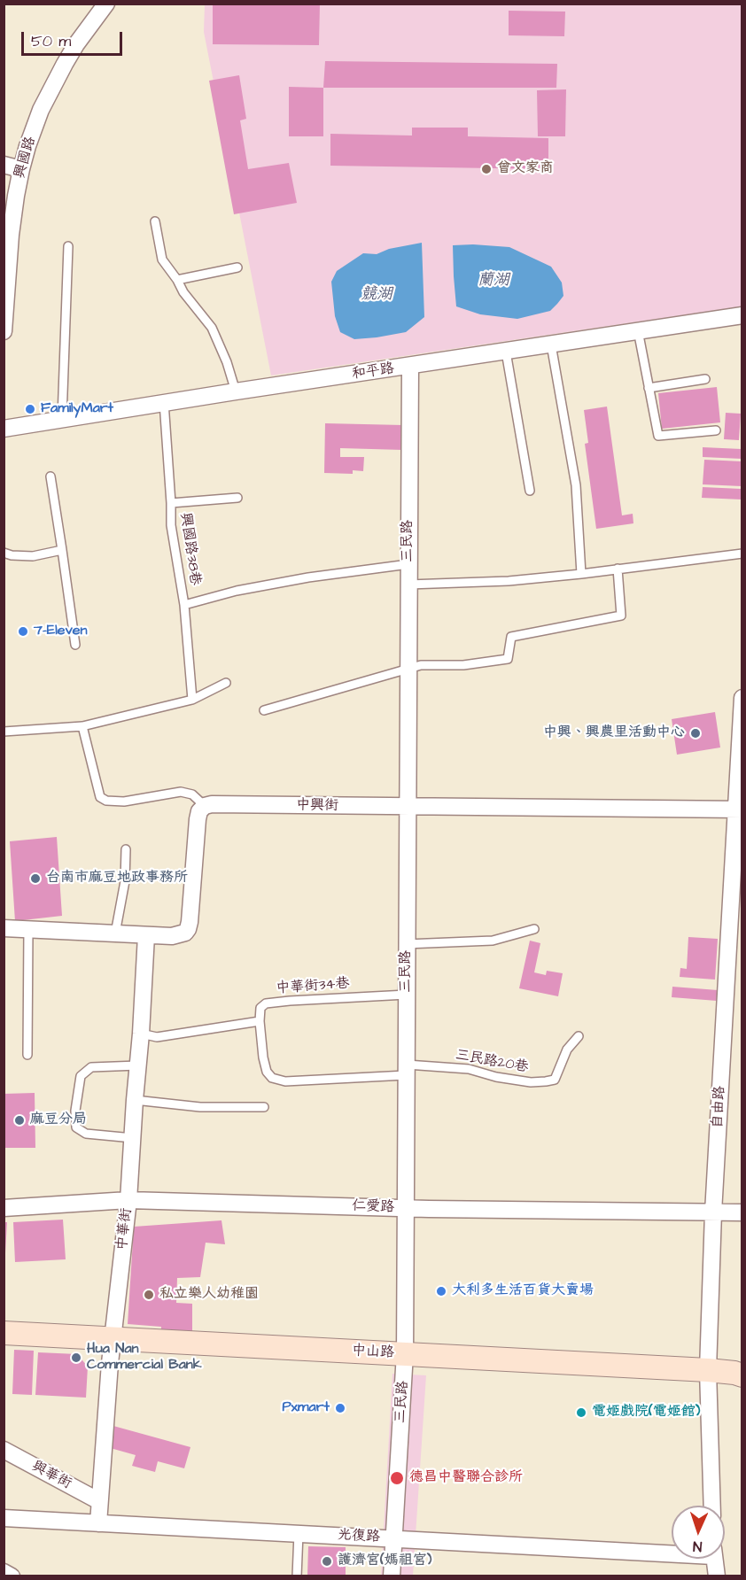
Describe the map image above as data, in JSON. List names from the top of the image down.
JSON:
{
  "streets": {
    "main road": ["中山路"],
    "street": [
      "興國路",
      "和平路",
      "三民路",
      "中興街",
      "自由路",
      "仁愛路",
      "中華街",
      "與華街",
      "光復路"
    ],
    "lane": ["興國路38巷", "中華街34巷", "三民路20巷"]
  },
  "crossings": [
    ["和平路", "三民路"],
    ["和平路", "興國路38巷"],
    ["三民路", "中興街"],
    ["三民路", "中華街34巷"],
    ["三民路", "三民路20巷"],
    ["三民路", "仁愛路"],
    ["三民路", "中山路"],
    ["三民路", "光復路"],
    ["中興街", "自由路"],
    ["中華街34巷", "三民路20巷"],
    ["自由路", "仁愛路"],
    ["自由路", "中山路"],
    ["仁愛路", "中華街"],
    ["中華街", "中山路"],
    ["中華街", "與華街"],
    ["中華街", "光復路"]
  ],
  "water": ["蘭湖", "競湖"],
  "places": [
    "曾文家商",
    "FamilyMart",
    "7-Eleven",
    "中興、興農里活動中心",
    "台南市麻豆地政事務所",
    "麻豆分局",
    "大利多生活百貨大賣場",
    "私立樂人幼稚園",
    "Hua Nan Commercial Bank",
    "Pxmart",
    "電姬戲院(電姬館)",
    "德昌中醫聯合診所",
    "護濟宮(媽祖宮)"
  ],
  "scale_bar": "50 m",
  "north": "bottom"
}
